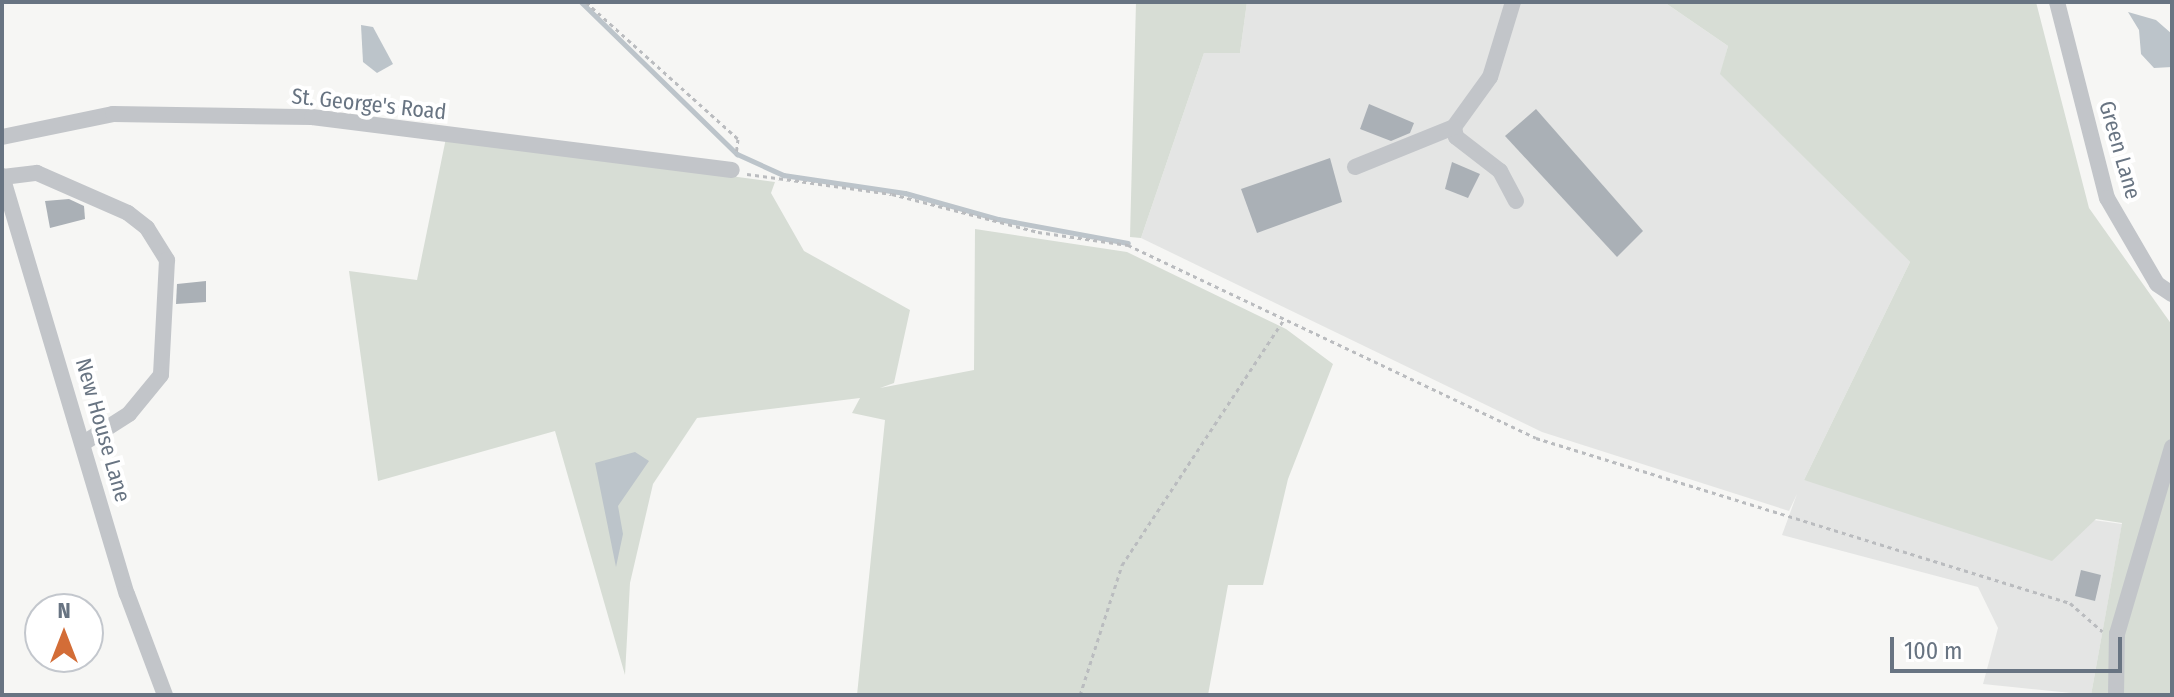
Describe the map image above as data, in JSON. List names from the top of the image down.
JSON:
{
  "streets": {
    "street": ["St. George's Road", "Green Lane", "New House Lane"]
  },
  "scale_bar": "100 m",
  "north": "top"
}
